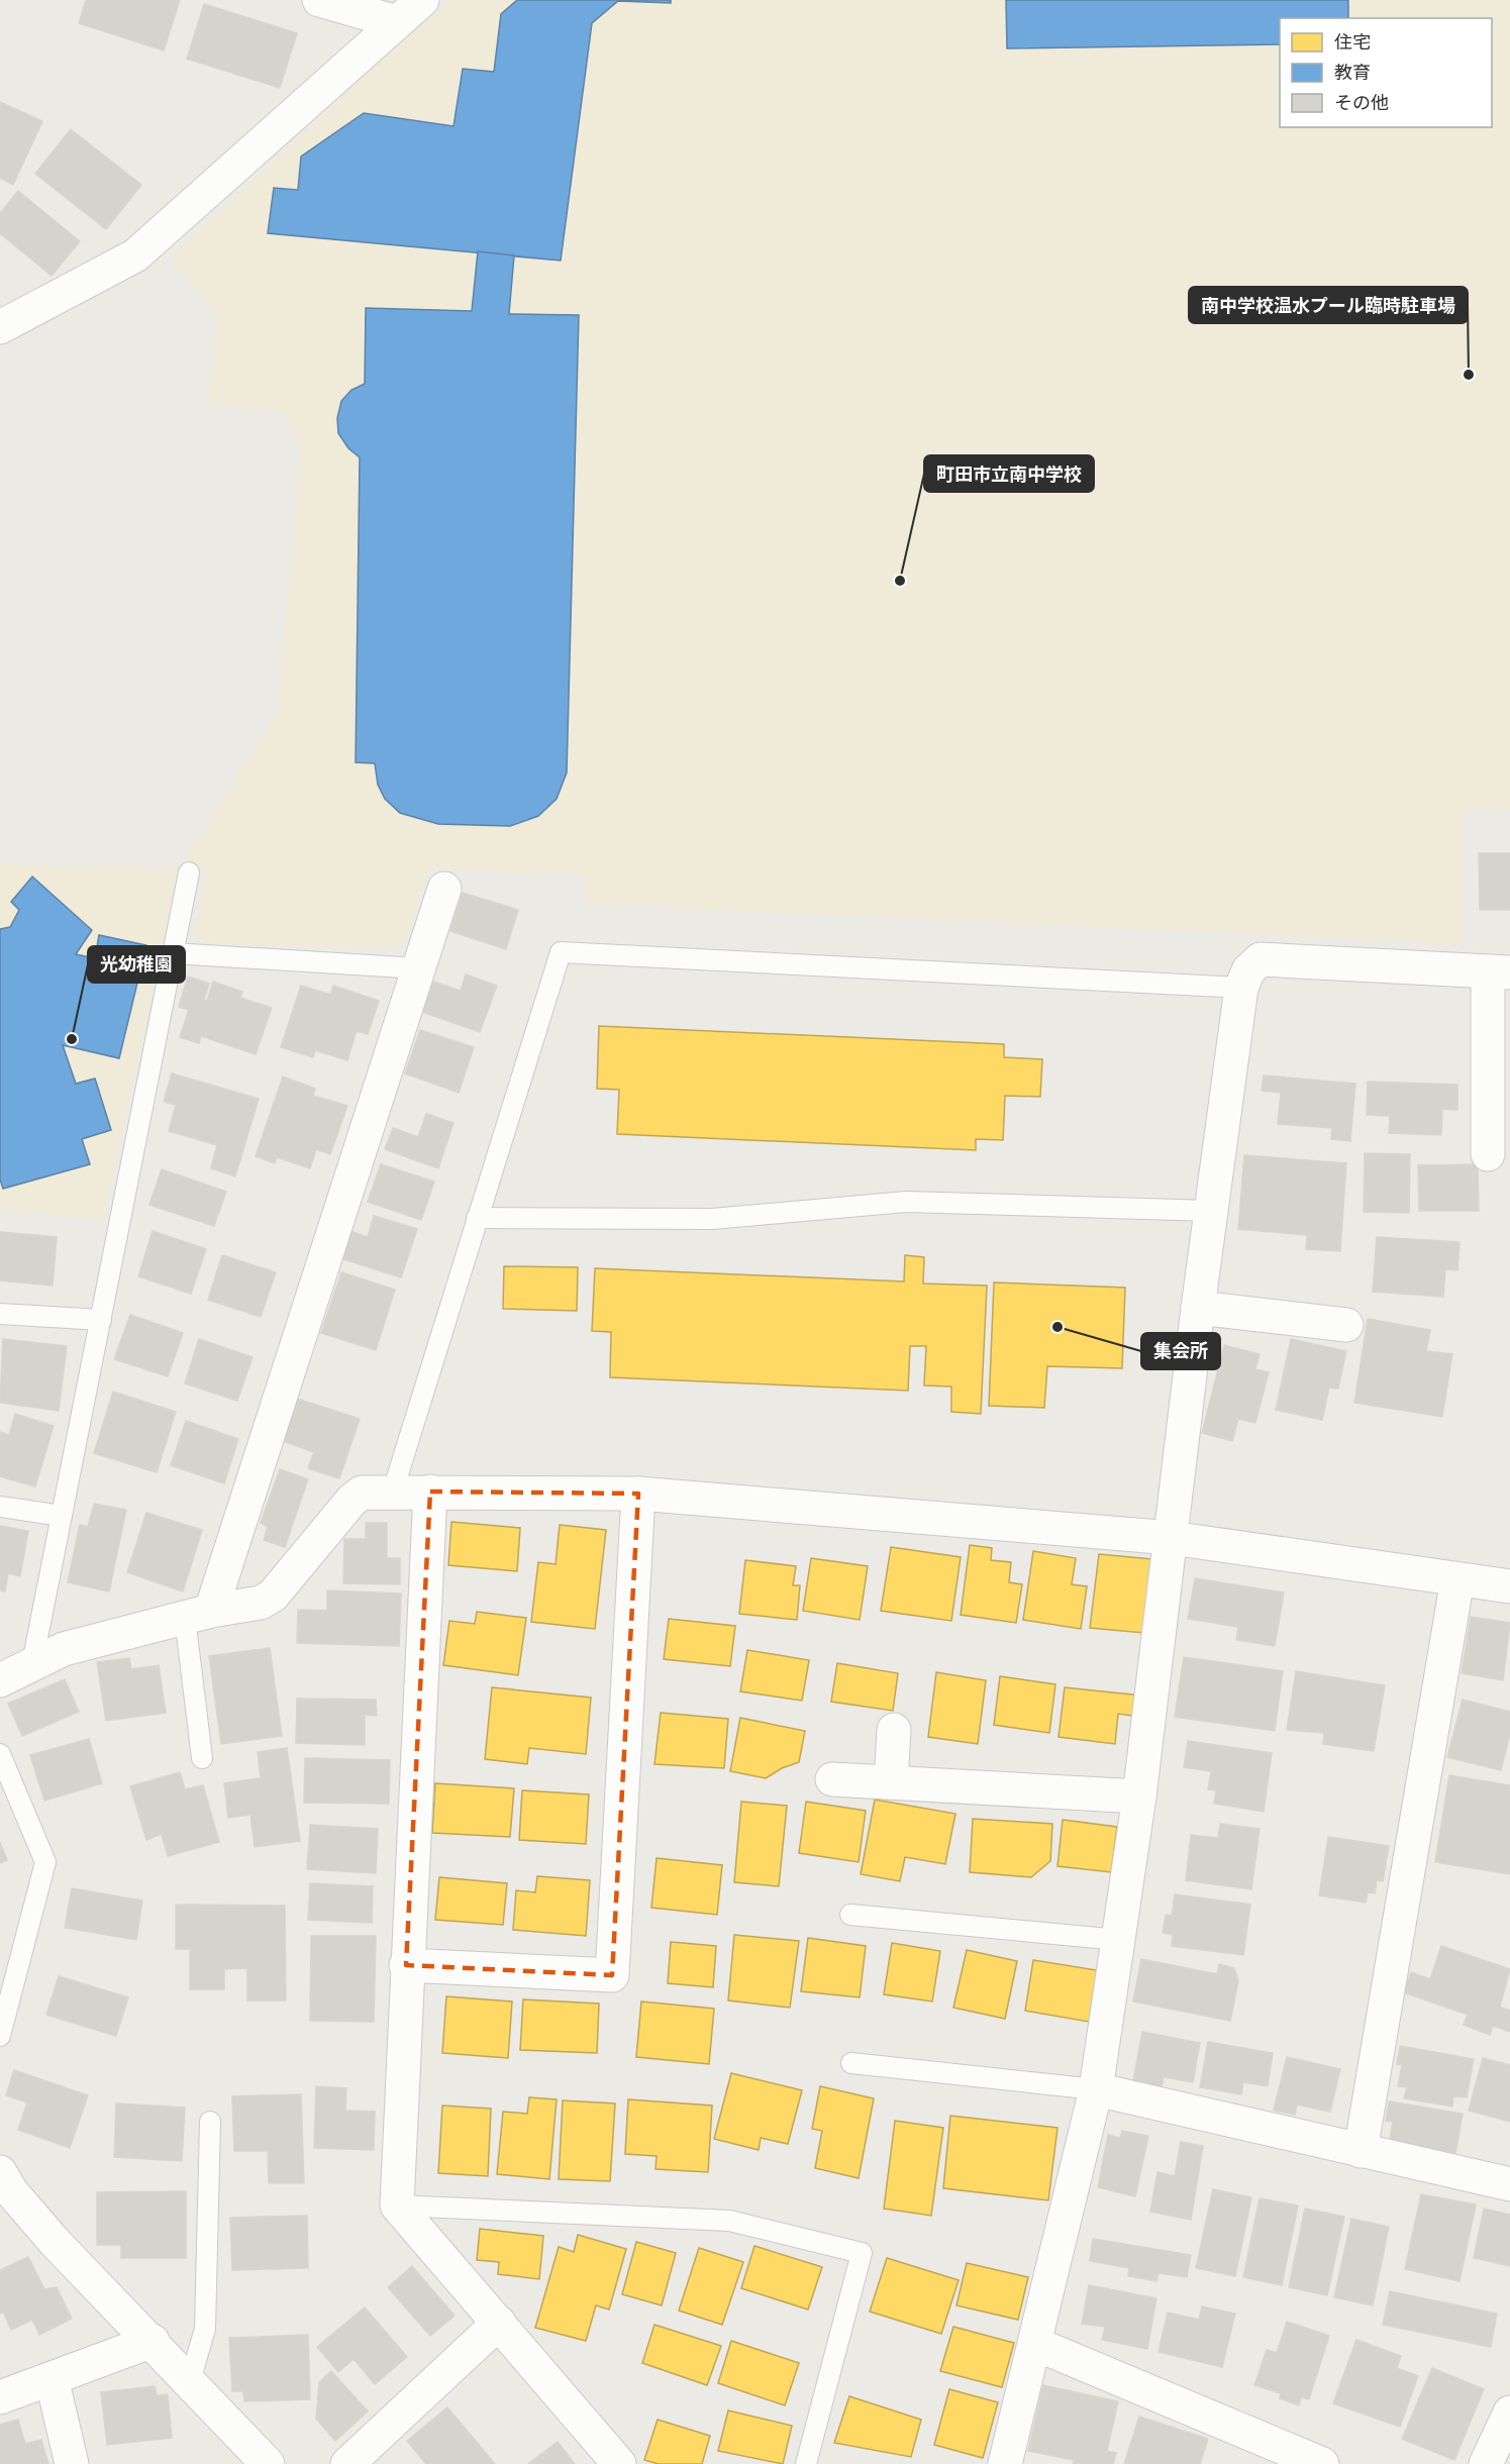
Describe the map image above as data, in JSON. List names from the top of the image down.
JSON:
{
  "places": [
    "南中学校温水プール臨時駐車場",
    "町田市立南中学校",
    "光幼稚園",
    "集会所"
  ],
  "legend": ["住宅", "教育", "その他"]
}
